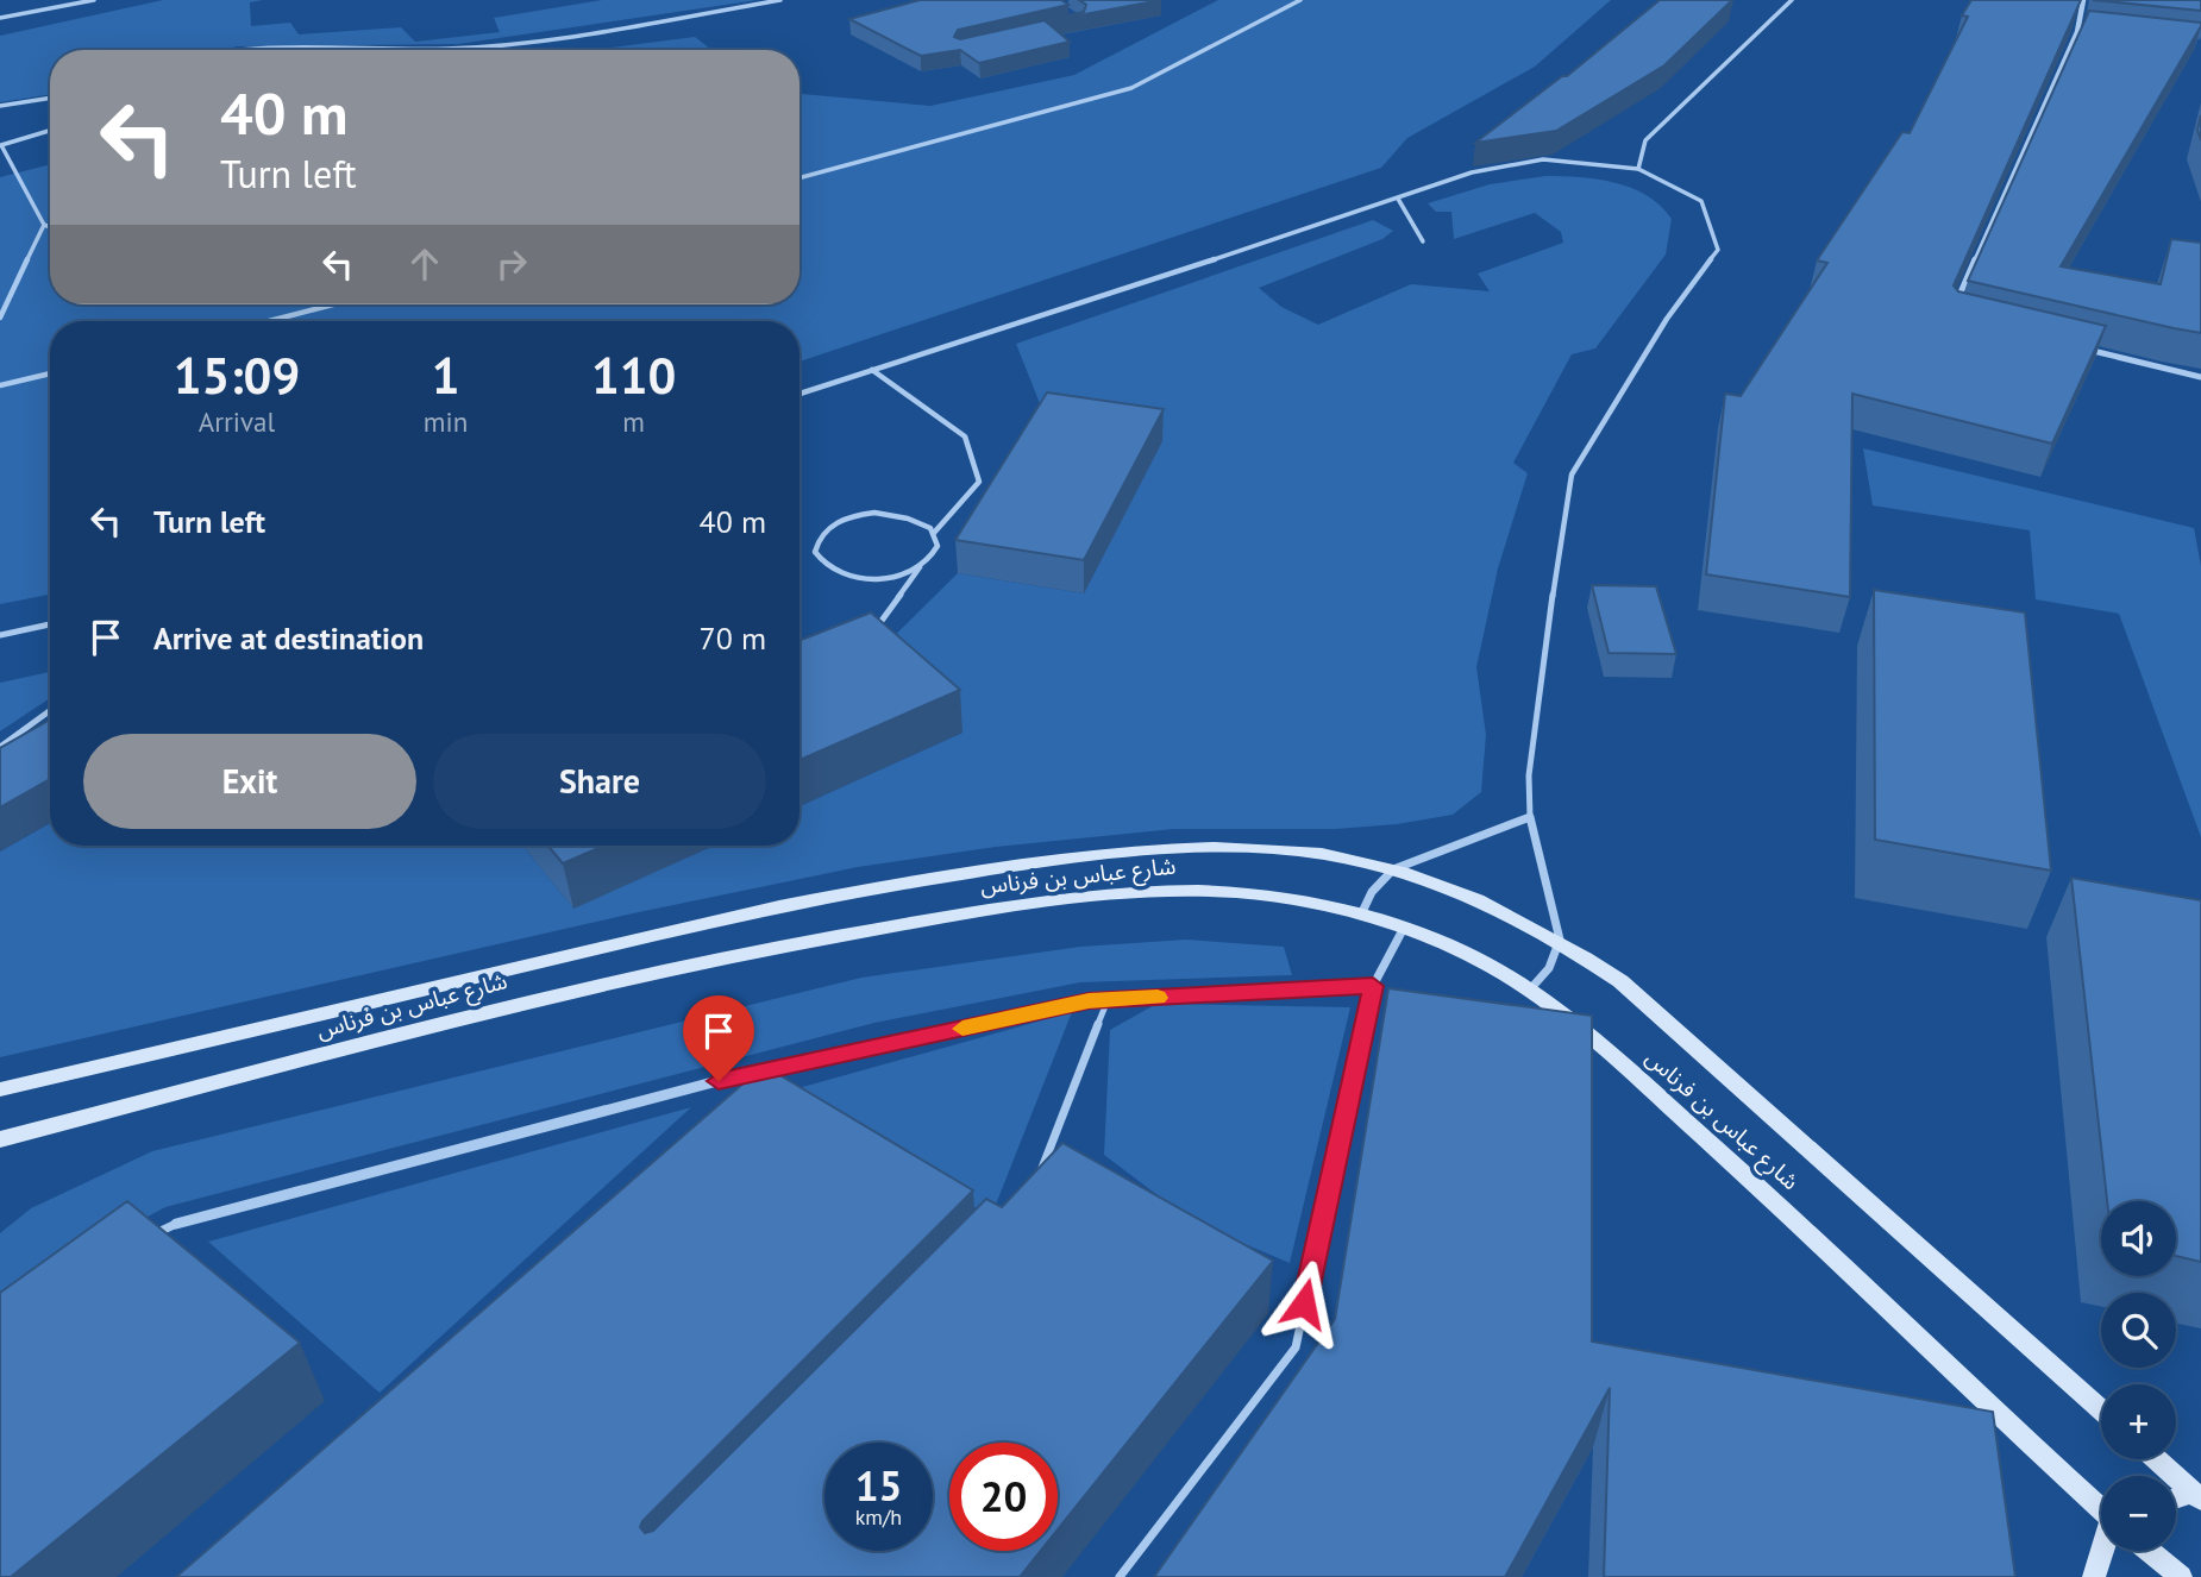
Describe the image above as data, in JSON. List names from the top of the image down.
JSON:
{
  "streets": {
    "main road": ["شارع عباس بن فرناس"]
  },
  "page": {
    "turn": ["40 m", "Turn left"],
    "eta": [
      "15:09",
      "Arrival",
      "1",
      "min",
      "110",
      "m"
    ],
    "list": [
      {
        "name": "Turn left",
        "value": "40 m"
      },
      {
        "name": "Arrive at destination",
        "value": "70 m"
      }
    ],
    "buttons": ["Exit", "Share"],
    "map_buttons": ["+", "−"],
    "speed": "15 km/h",
    "limit": "20"
  }
}
